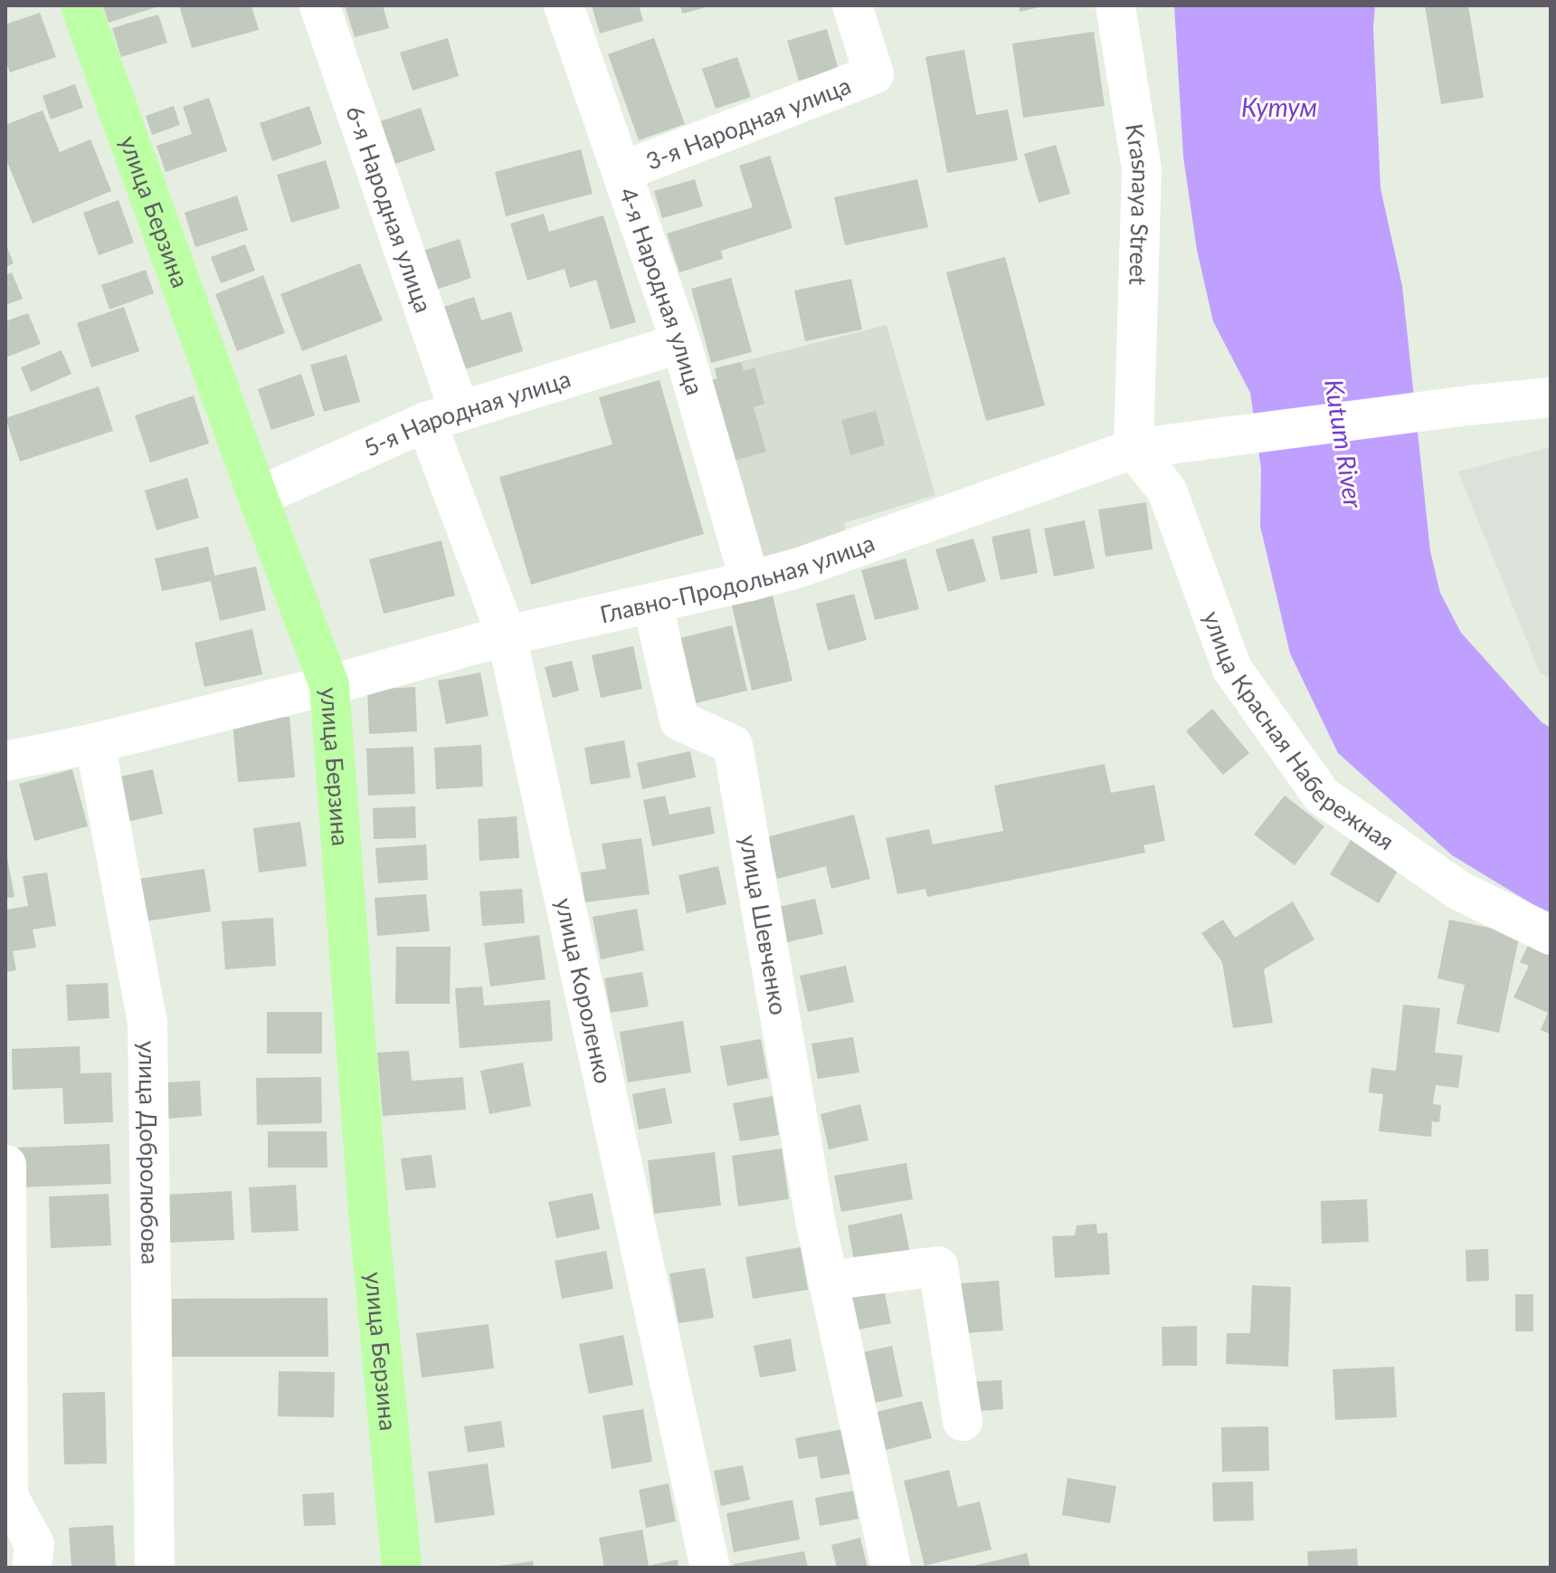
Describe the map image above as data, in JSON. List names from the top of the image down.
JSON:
{
  "streets": {
    "main road": ["улица Берзина"],
    "street": [
      "3-я Народная улица",
      "Krasnaya Street",
      "6-я Народная улица",
      "4-я Народная улица",
      "5-я Народная улица",
      "Главно-Продольная улица",
      "улица Красная Набережная",
      "улица Шевченко",
      "улица Короленко",
      "улица Добролюбова"
    ]
  },
  "crossings": [
    ["3-я Народная улица", "4-я Народная улица"],
    ["Krasnaya Street", "Главно-Продольная улица"],
    ["Krasnaya Street", "улица Красная Набережная"],
    ["6-я Народная улица", "5-я Народная улица"],
    ["6-я Народная улица", "улица Короленко"],
    ["улица Берзина", "5-я Народная улица"],
    ["улица Берзина", "Главно-Продольная улица"],
    ["4-я Народная улица", "5-я Народная улица"],
    ["4-я Народная улица", "Главно-Продольная улица"],
    ["5-я Народная улица", "улица Короленко"],
    ["Главно-Продольная улица", "улица Красная Набережная"],
    ["Главно-Продольная улица", "улица Шевченко"],
    ["Главно-Продольная улица", "улица Короленко"],
    ["Главно-Продольная улица", "улица Добролюбова"]
  ],
  "water": ["Кутум", "Kutum River"]
}
